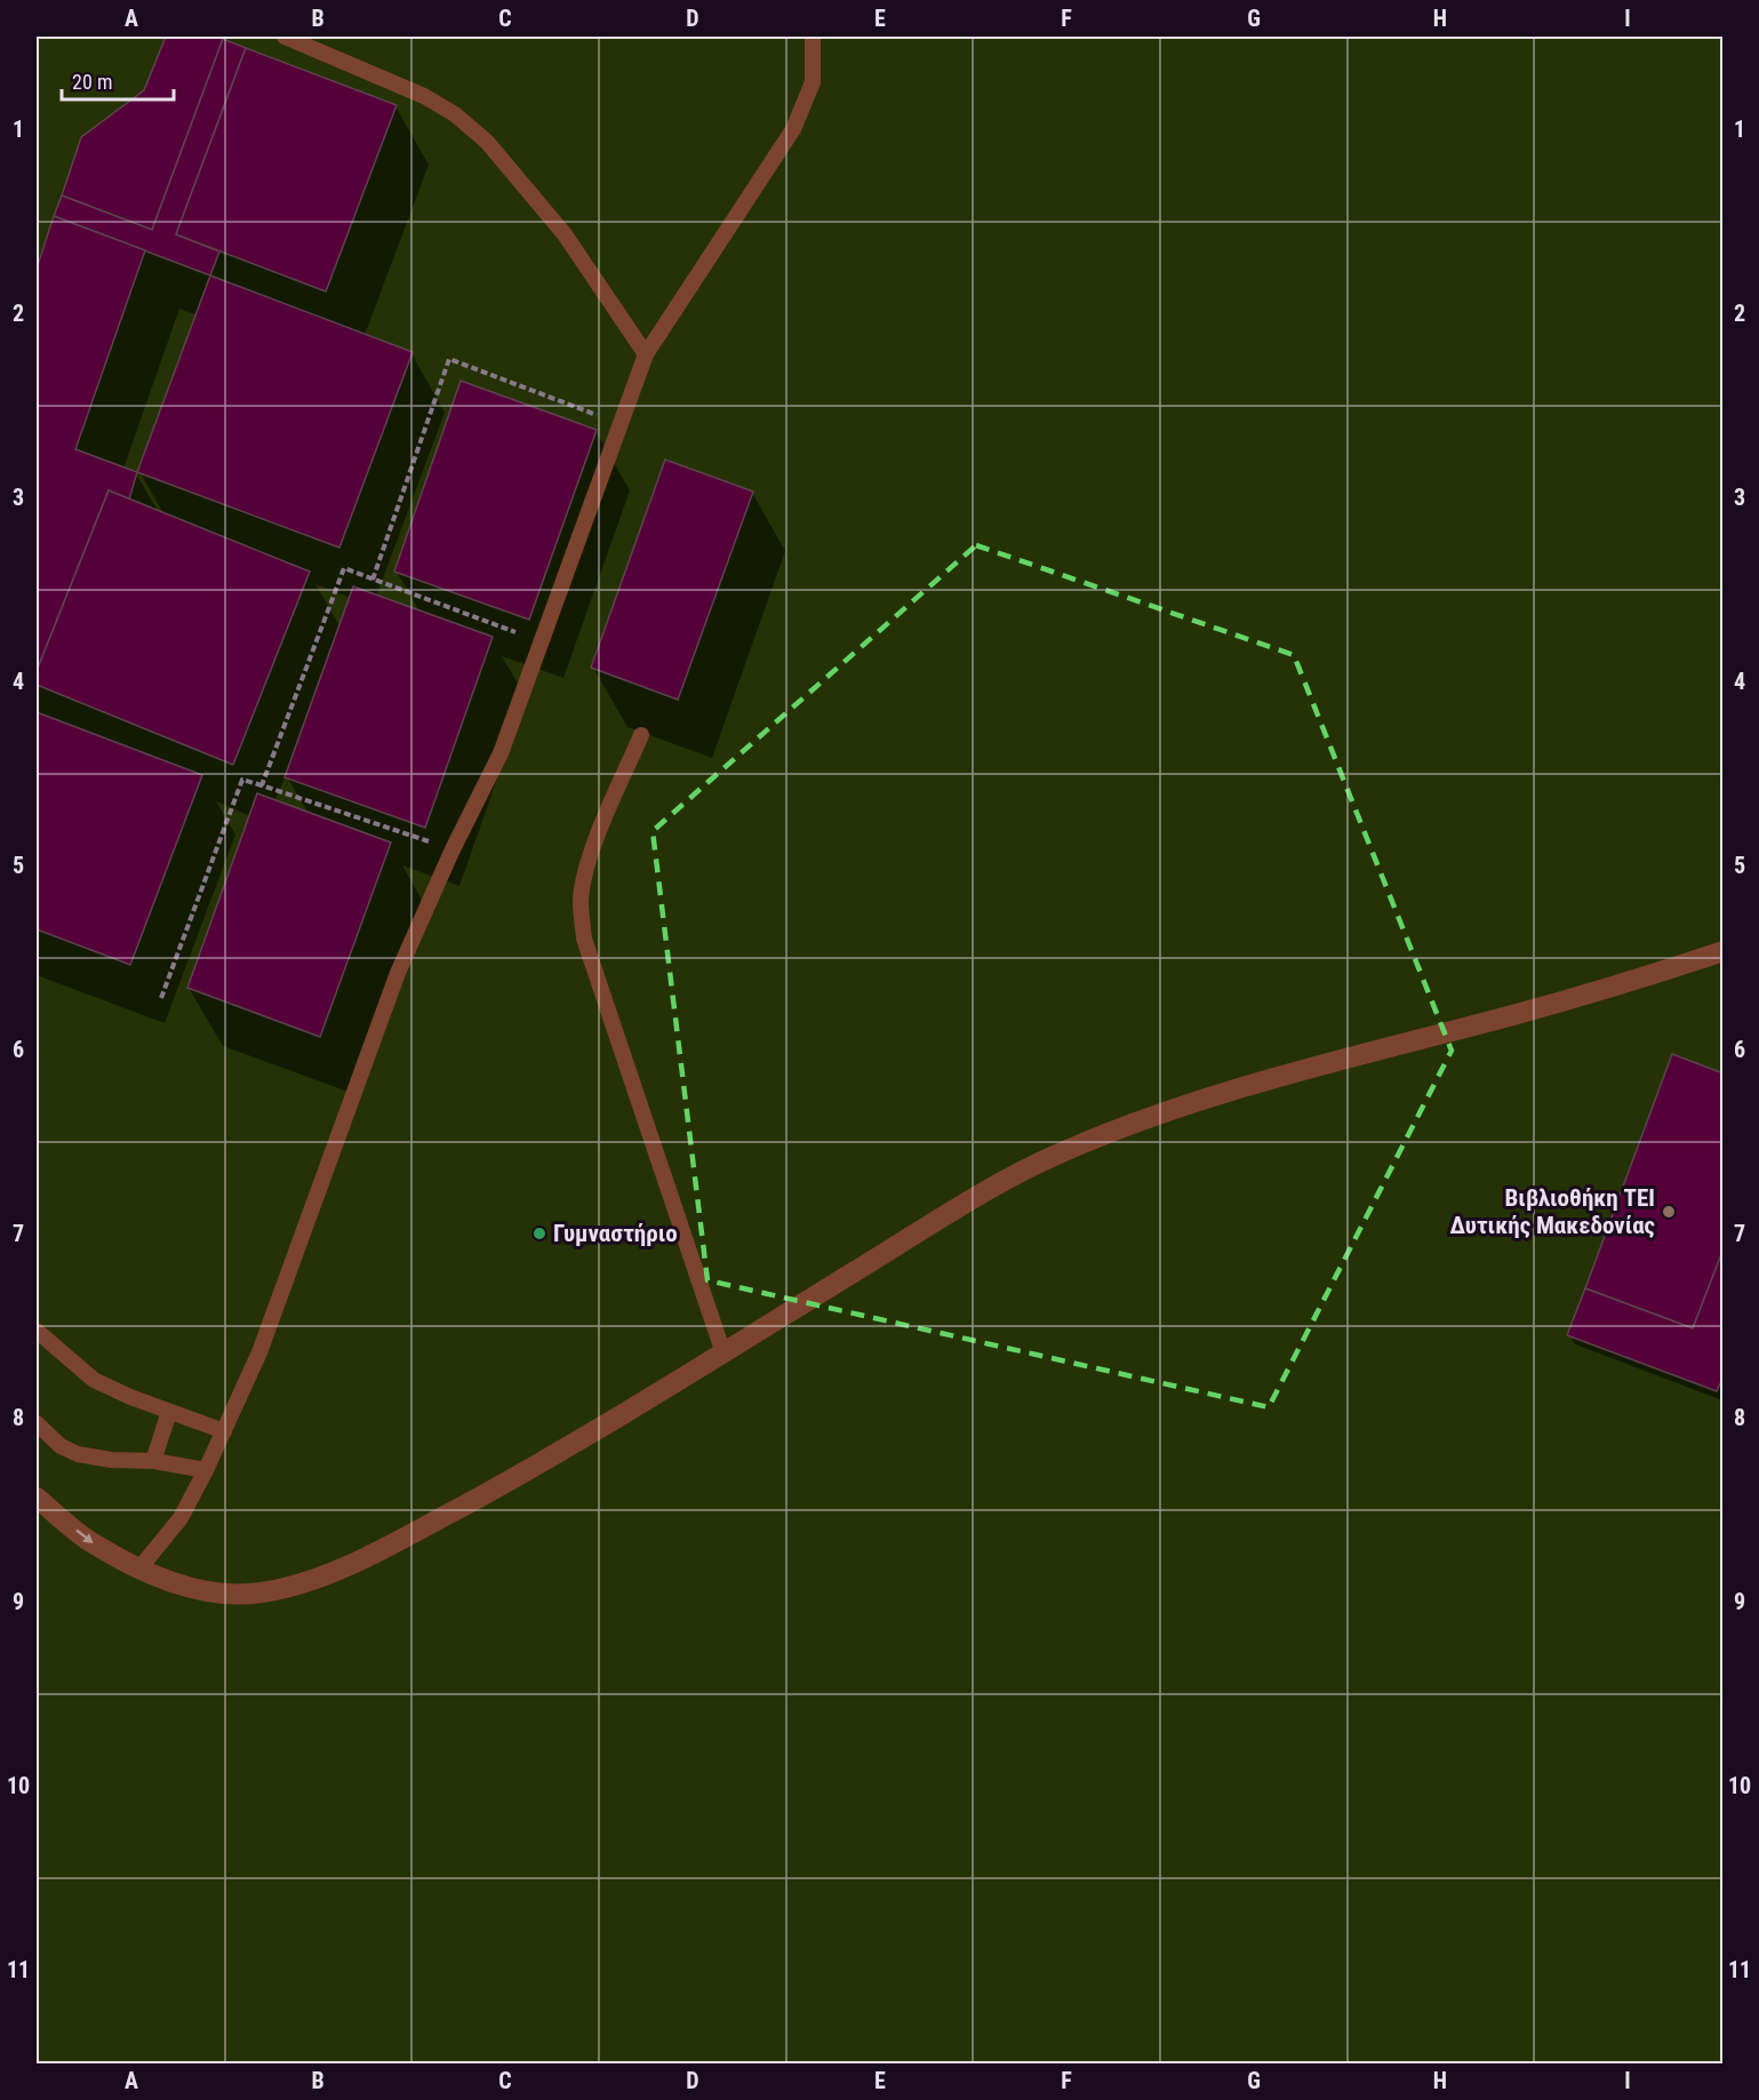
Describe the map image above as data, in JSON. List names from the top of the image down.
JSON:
{
  "places": ["Βιβλιοθήκη ΤΕΙ Δυτικής Μακεδονίας", "Γυμναστήριο"],
  "scale_bar": "20 m",
  "grid": {
    "columns": [
      "A",
      "B",
      "C",
      "D",
      "E",
      "F",
      "G",
      "H",
      "I"
    ],
    "rows": [
      "1",
      "2",
      "3",
      "4",
      "5",
      "6",
      "7",
      "8",
      "9",
      "10",
      "11"
    ]
  }
}
